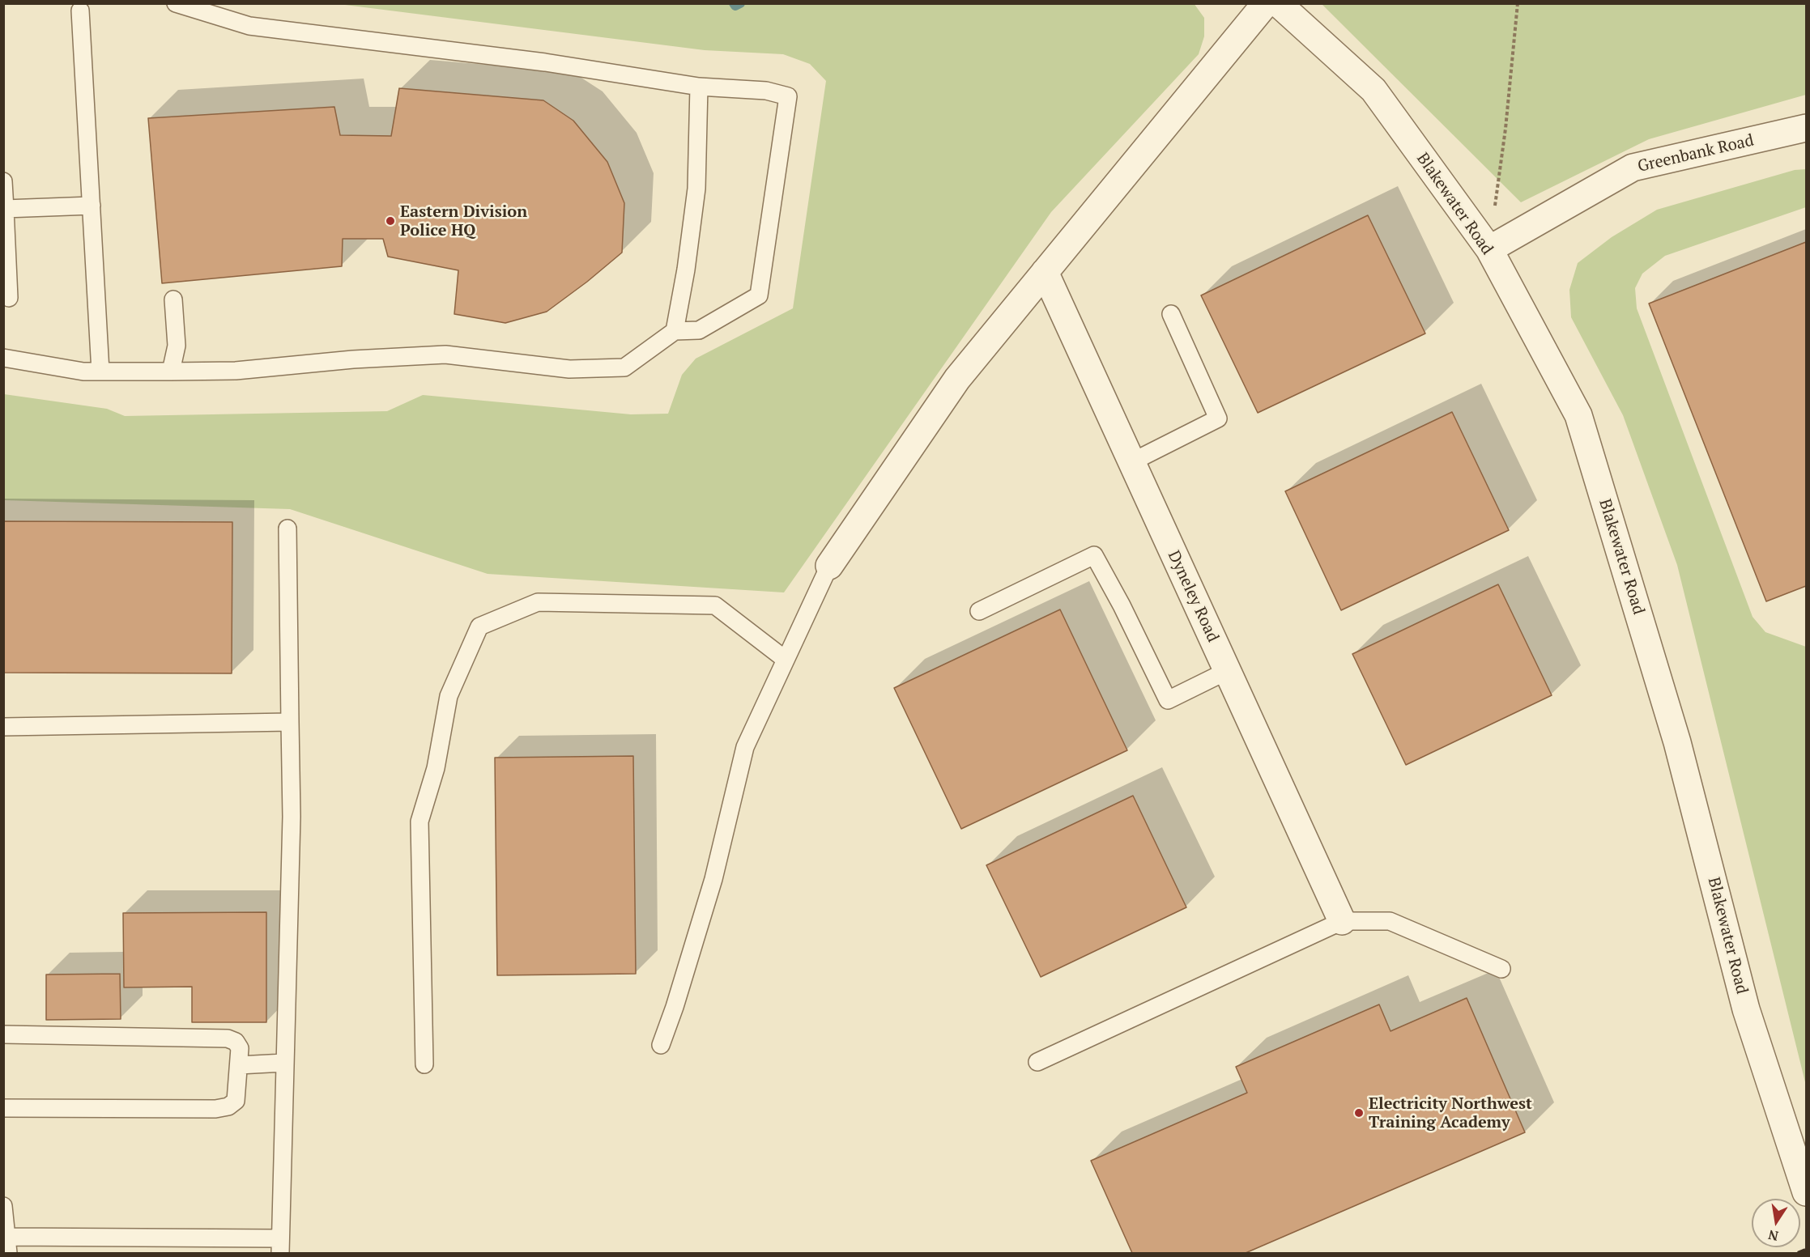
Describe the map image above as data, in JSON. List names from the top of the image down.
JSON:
{
  "streets": {
    "street": ["Greenbank Road", "Blakewater Road", "Dyneley Road"]
  },
  "crossings": [
    ["Greenbank Road", "Blakewater Road"]
  ],
  "places": ["Eastern Division Police HQ", "Electricity Northwest Training Academy"],
  "north": "bottom"
}
